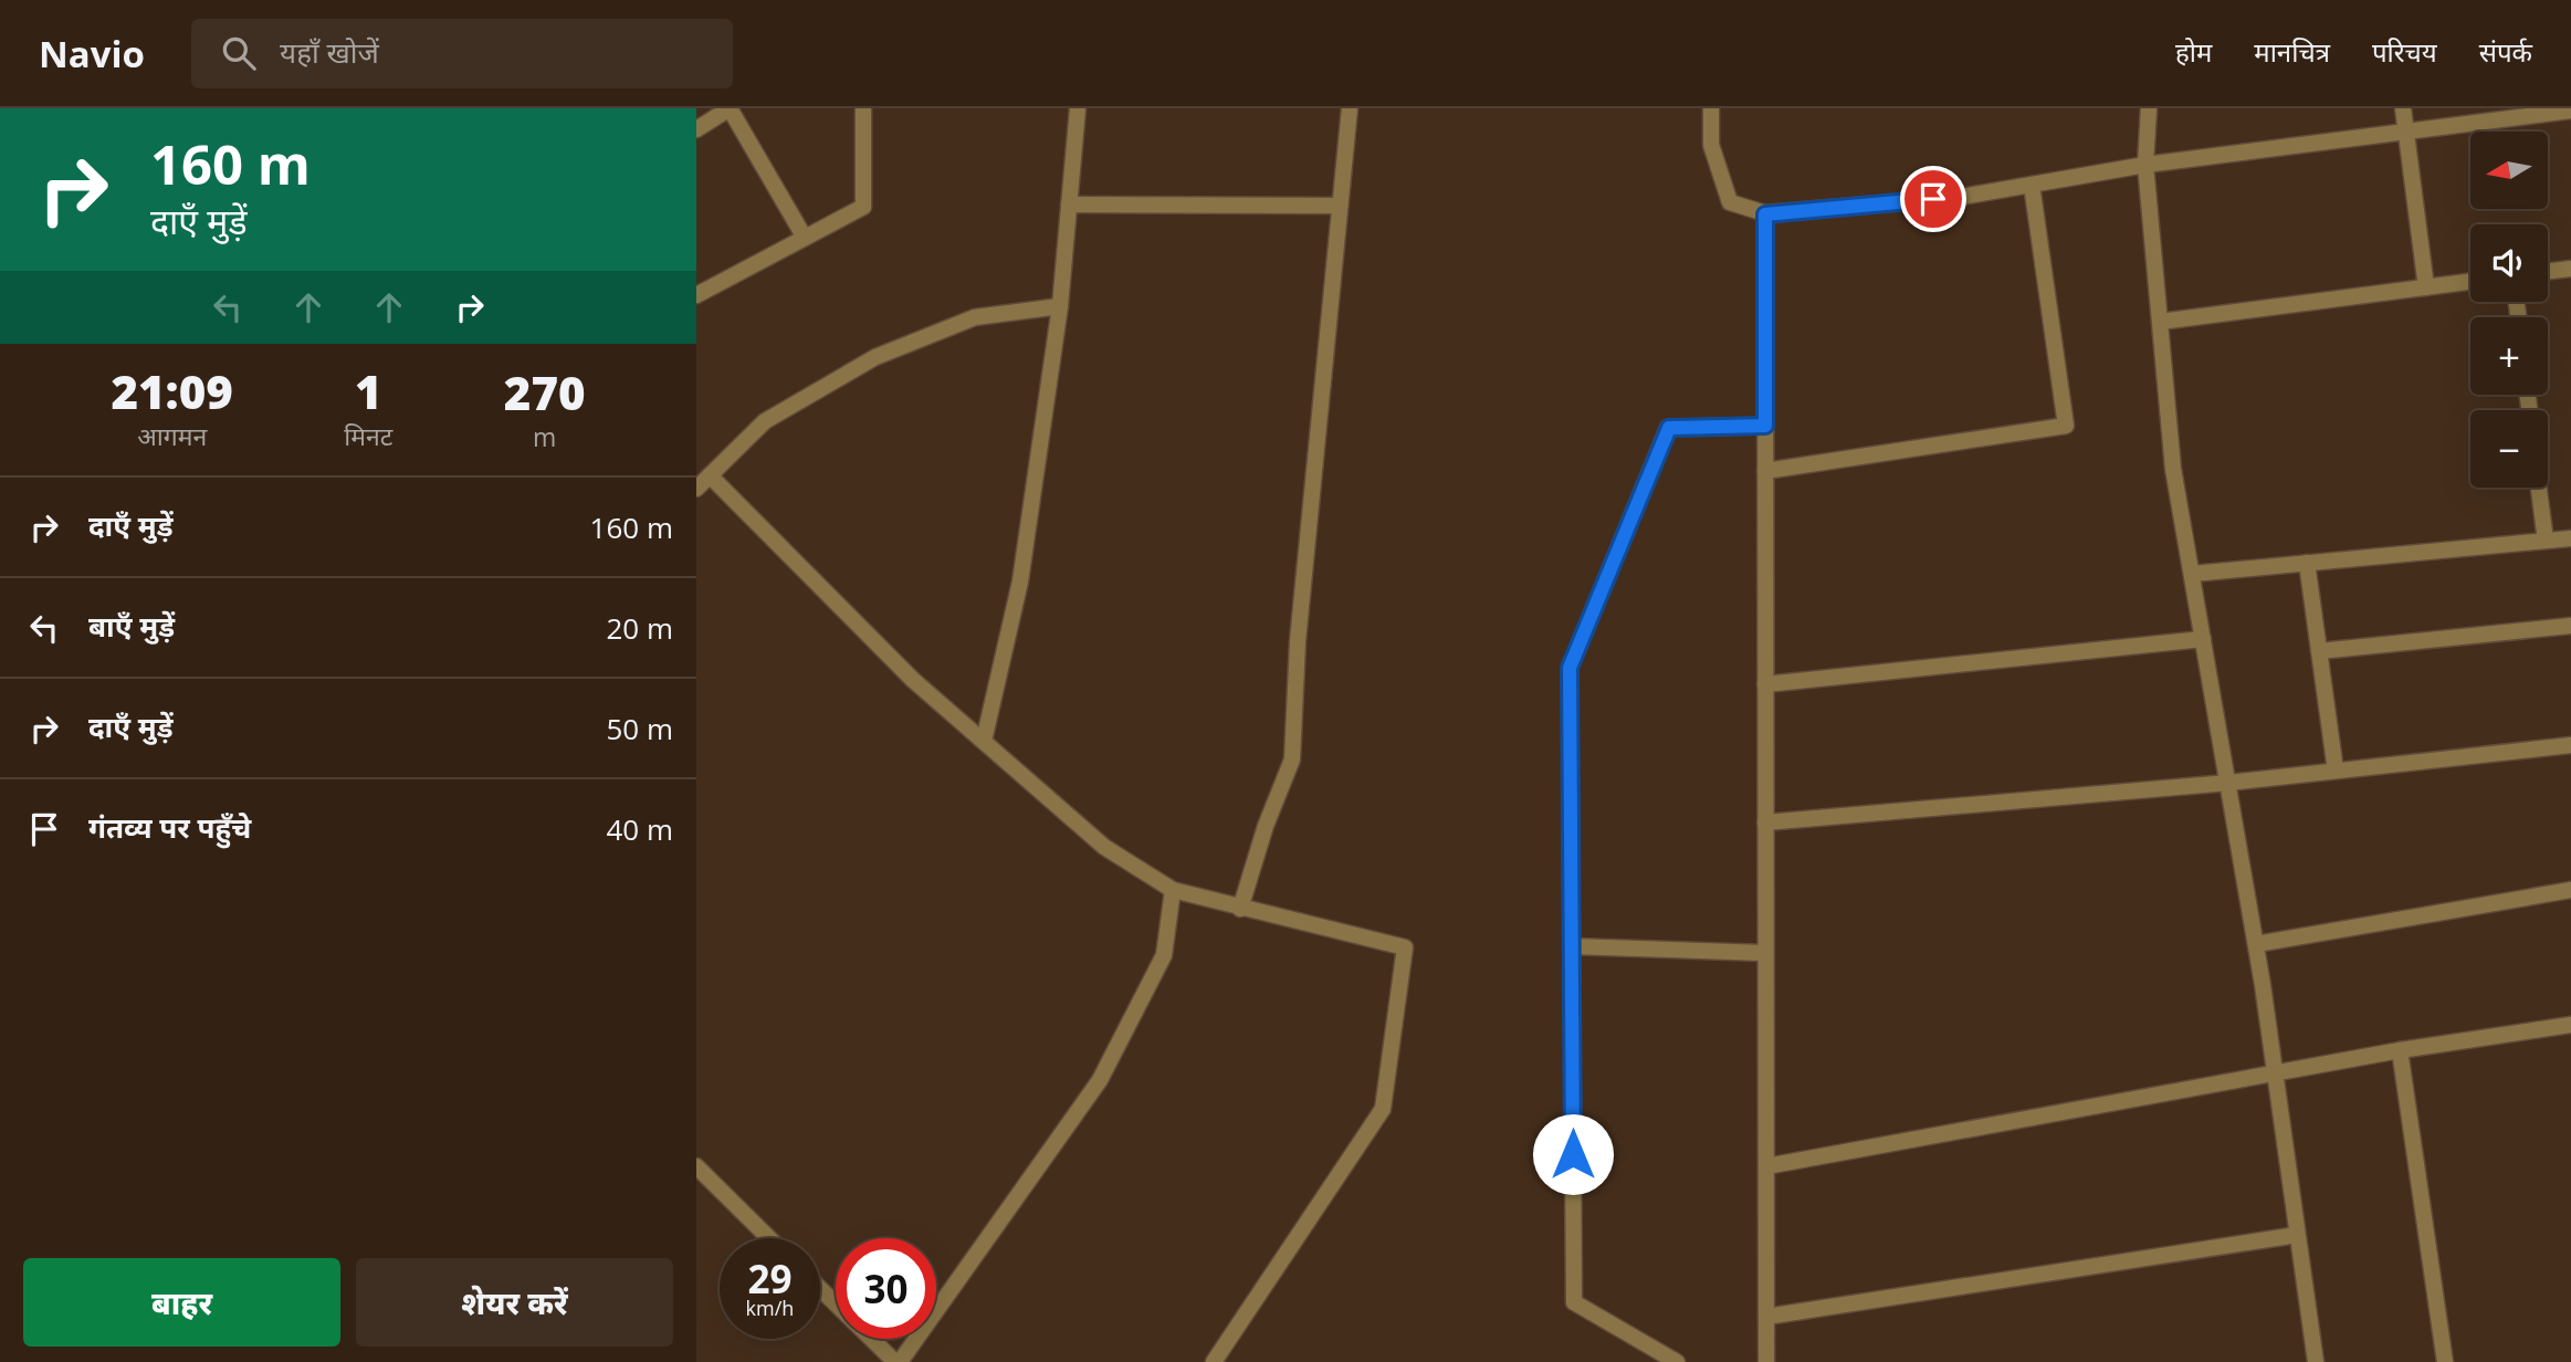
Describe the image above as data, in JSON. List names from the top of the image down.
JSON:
{
  "north": "left",
  "page": {
    "header": "Navio",
    "search": "यहाँ खोजें",
    "nav": [
      "होम",
      "मानचित्र",
      "परिचय",
      "संपर्क"
    ],
    "turn": ["160 m", "दाएँ मुड़ें"],
    "map_buttons": ["+", "−"],
    "eta": [
      "21:09",
      "आगमन",
      "1",
      "मिनट",
      "270",
      "m"
    ],
    "list": [
      {
        "name": "दाएँ मुड़ें",
        "value": "160 m"
      },
      {
        "name": "बाएँ मुड़ें",
        "value": "20 m"
      },
      {
        "name": "दाएँ मुड़ें",
        "value": "50 m"
      },
      {
        "name": "गंतव्य पर पहुँचे",
        "value": "40 m"
      }
    ],
    "speed": "29 km/h",
    "limit": "30",
    "buttons": ["बाहर", "शेयर करें"]
  }
}
